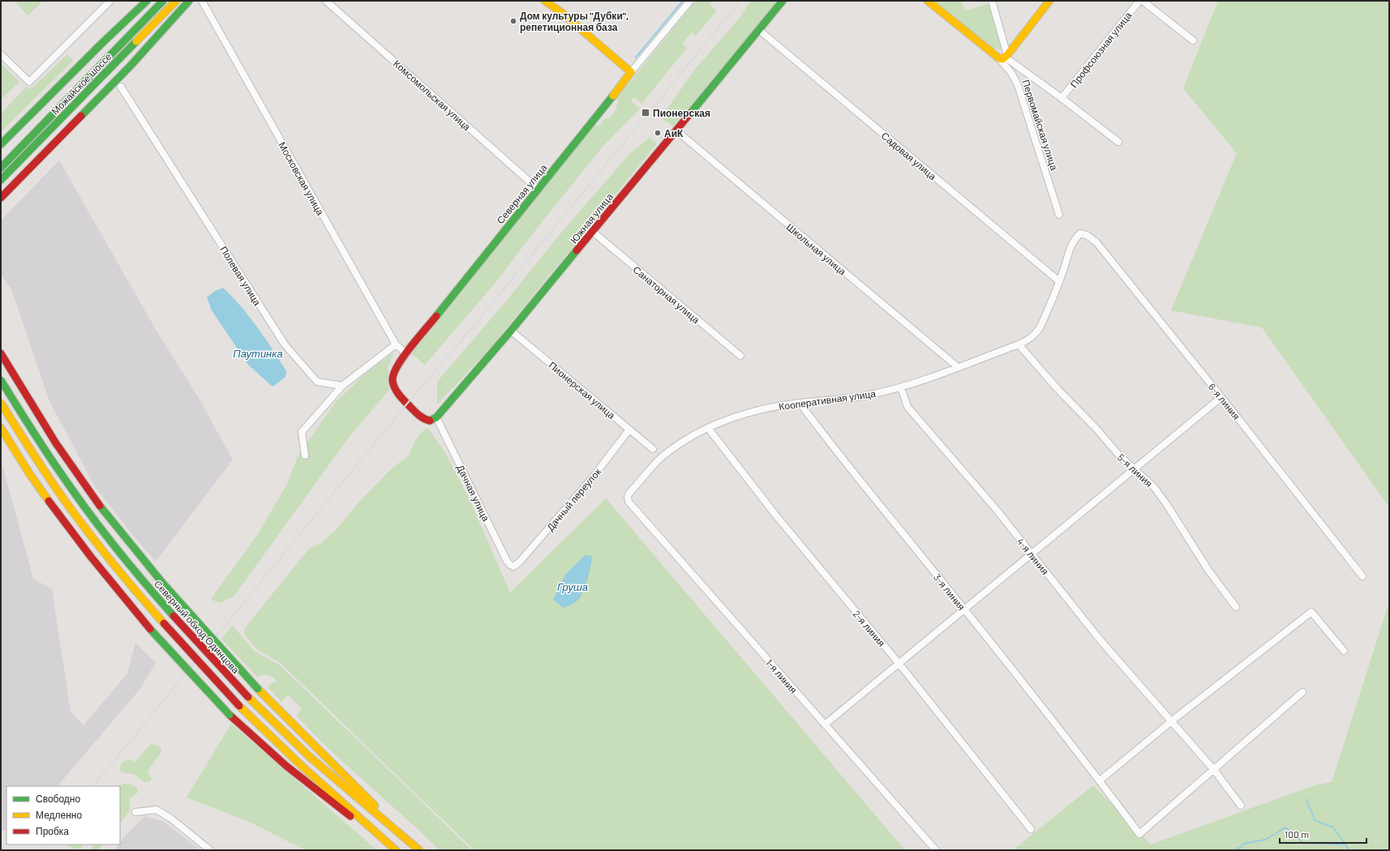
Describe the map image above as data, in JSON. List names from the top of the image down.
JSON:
{
  "streets": {
    "main road": [
      "Можайское шоссе",
      "Первомайская улица",
      "Северная улица",
      "Южная улица",
      "Северный обход Одинцова"
    ],
    "street": [
      "Профсоюзная улица",
      "Комсомольская улица",
      "Садовая улица",
      "Московская улица",
      "Школьная улица",
      "Полевая улица",
      "Санаторная улица",
      "Пионерская улица",
      "Кооперативная улица",
      "6-я линия",
      "5-я линия",
      "Дачная улица",
      "Дачный переулок",
      "4-я линия",
      "3-я линия",
      "2-я линия",
      "1-я линия"
    ]
  },
  "crossings": [
    ["Комсомольская улица", "Северная улица"],
    ["Садовая улица", "Южная улица"],
    ["Садовая улица", "Кооперативная улица"],
    ["Московская улица", "Северная улица"],
    ["Северная улица", "Южная улица"],
    ["Северная улица", "Дачная улица"],
    ["Южная улица", "Школьная улица"],
    ["Южная улица", "Санаторная улица"],
    ["Южная улица", "Пионерская улица"],
    ["Южная улица", "Дачная улица"],
    ["Школьная улица", "Кооперативная улица"],
    ["Пионерская улица", "Дачный переулок"],
    ["Кооперативная улица", "6-я линия"],
    ["Кооперативная улица", "5-я линия"],
    ["Кооперативная улица", "4-я линия"],
    ["Кооперативная улица", "3-я линия"],
    ["Кооперативная улица", "2-я линия"],
    ["Кооперативная улица", "1-я линия"],
    ["Дачная улица", "Дачный переулок"],
    ["4-я линия", "3-я линия"]
  ],
  "water": ["Паутинка", "Груша"],
  "places": {
    "other": ["Дом культуры \"Дубки\", репетиционная база", "АиК"],
    "transit": ["Пионерская"]
  },
  "legend": ["Свободно", "Медленно", "Пробка"],
  "scale_bar": "100 m"
}
